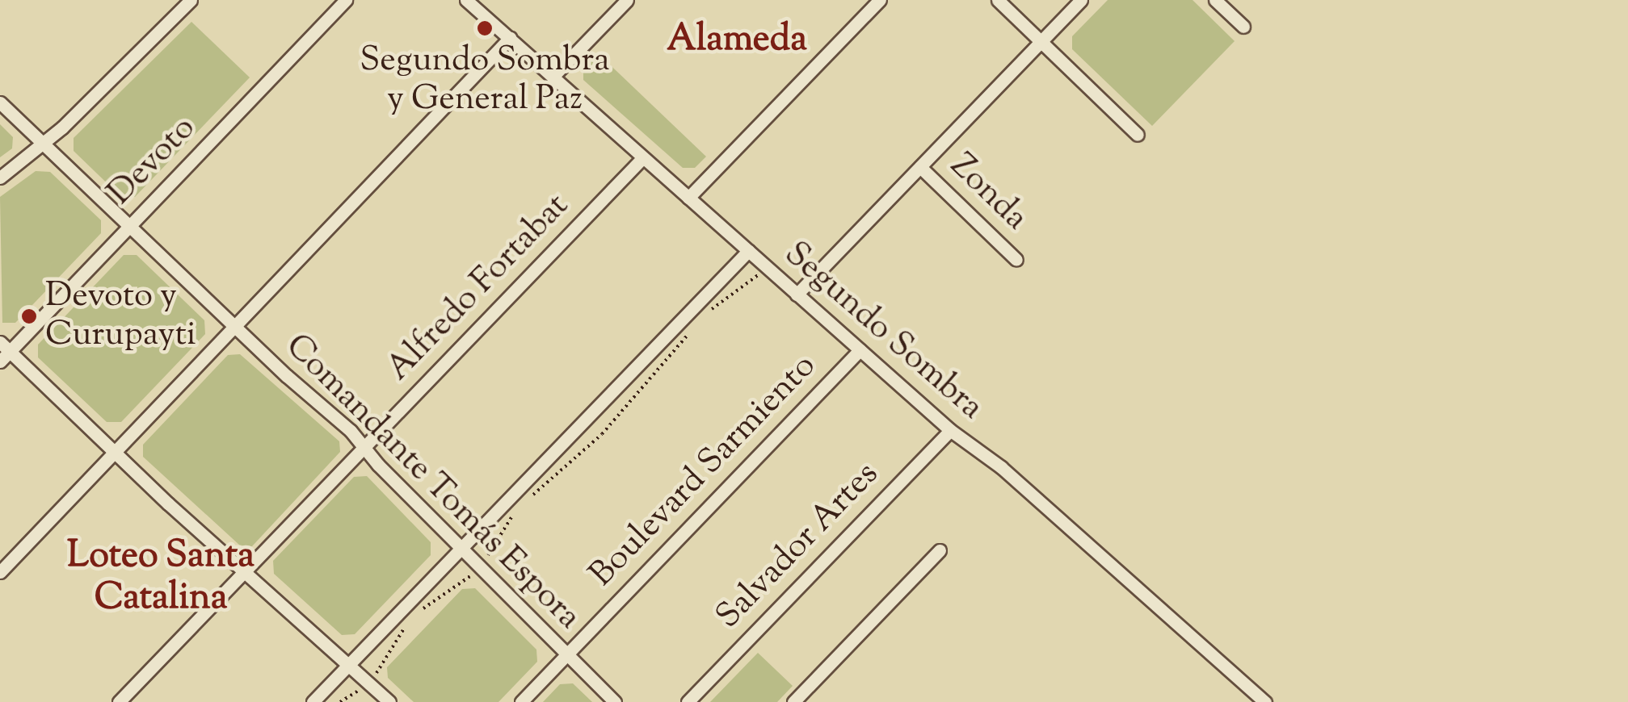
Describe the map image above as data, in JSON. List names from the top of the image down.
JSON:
{
  "streets": {
    "street": [
      "Devoto",
      "Zonda",
      "Alfredo Fortabat",
      "Segundo Sombra",
      "Boulevard Sarmiento",
      "Comandante Tomás Espora",
      "Salvador Artes"
    ]
  },
  "crossings": [
    ["Devoto", "Comandante Tomás Espora"],
    ["Alfredo Fortabat", "Segundo Sombra"],
    ["Alfredo Fortabat", "Comandante Tomás Espora"],
    ["Segundo Sombra", "Boulevard Sarmiento"],
    ["Segundo Sombra", "Salvador Artes"],
    ["Boulevard Sarmiento", "Comandante Tomás Espora"]
  ],
  "districts": ["Alameda", "Loteo Santa Catalina"],
  "places": ["Segundo Sombra y General Paz", "Devoto y Curupayti"]
}
